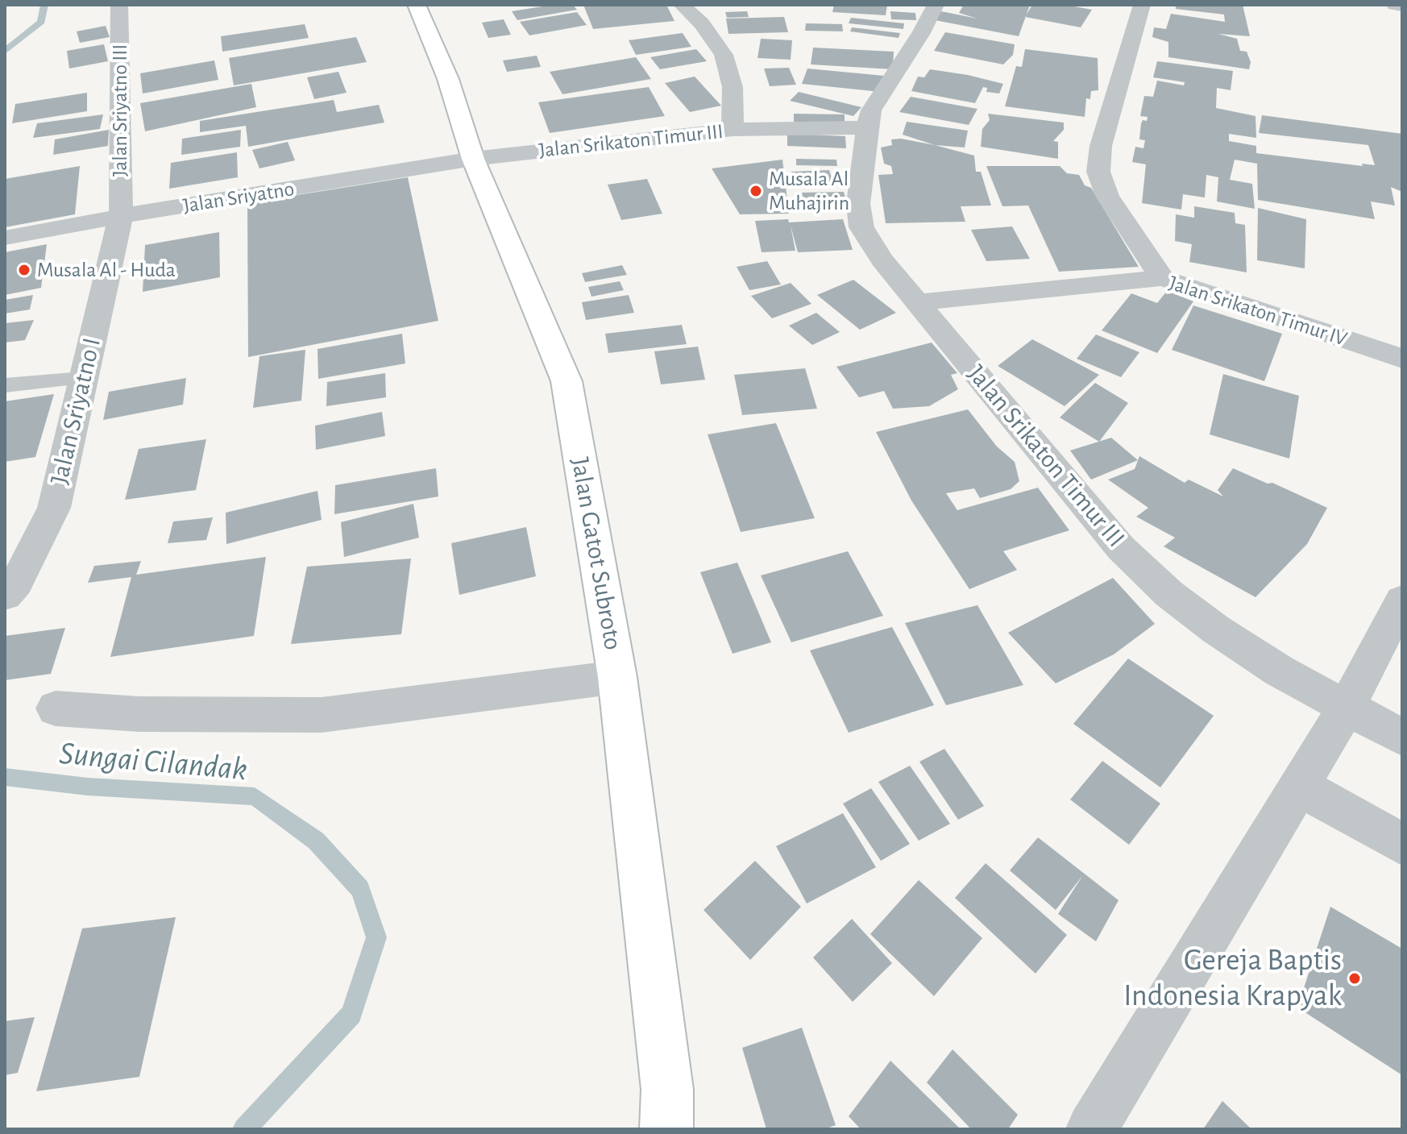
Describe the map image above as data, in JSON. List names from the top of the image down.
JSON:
{
  "streets": {
    "street": [
      "Jalan Sriyatno III",
      "Jalan Srikaton Timur III",
      "Jalan Sriyatno",
      "Jalan Srikaton Timur IV",
      "Jalan Sriyatno I",
      "Jalan Gatot Subroto"
    ]
  },
  "crossings": [
    ["Jalan Sriyatno III", "Jalan Sriyatno"],
    ["Jalan Sriyatno III", "Jalan Sriyatno I"],
    ["Jalan Srikaton Timur III", "Jalan Sriyatno"],
    ["Jalan Srikaton Timur III", "Jalan Srikaton Timur IV"],
    ["Jalan Srikaton Timur III", "Jalan Gatot Subroto"],
    ["Jalan Sriyatno", "Jalan Sriyatno I"],
    ["Jalan Sriyatno", "Jalan Gatot Subroto"]
  ],
  "water": ["Sungai Cilandak"],
  "places": ["Musala Al Muhajirin", "Musala Al - Huda", "Gereja Baptis Indonesia Krapyak"]
}
